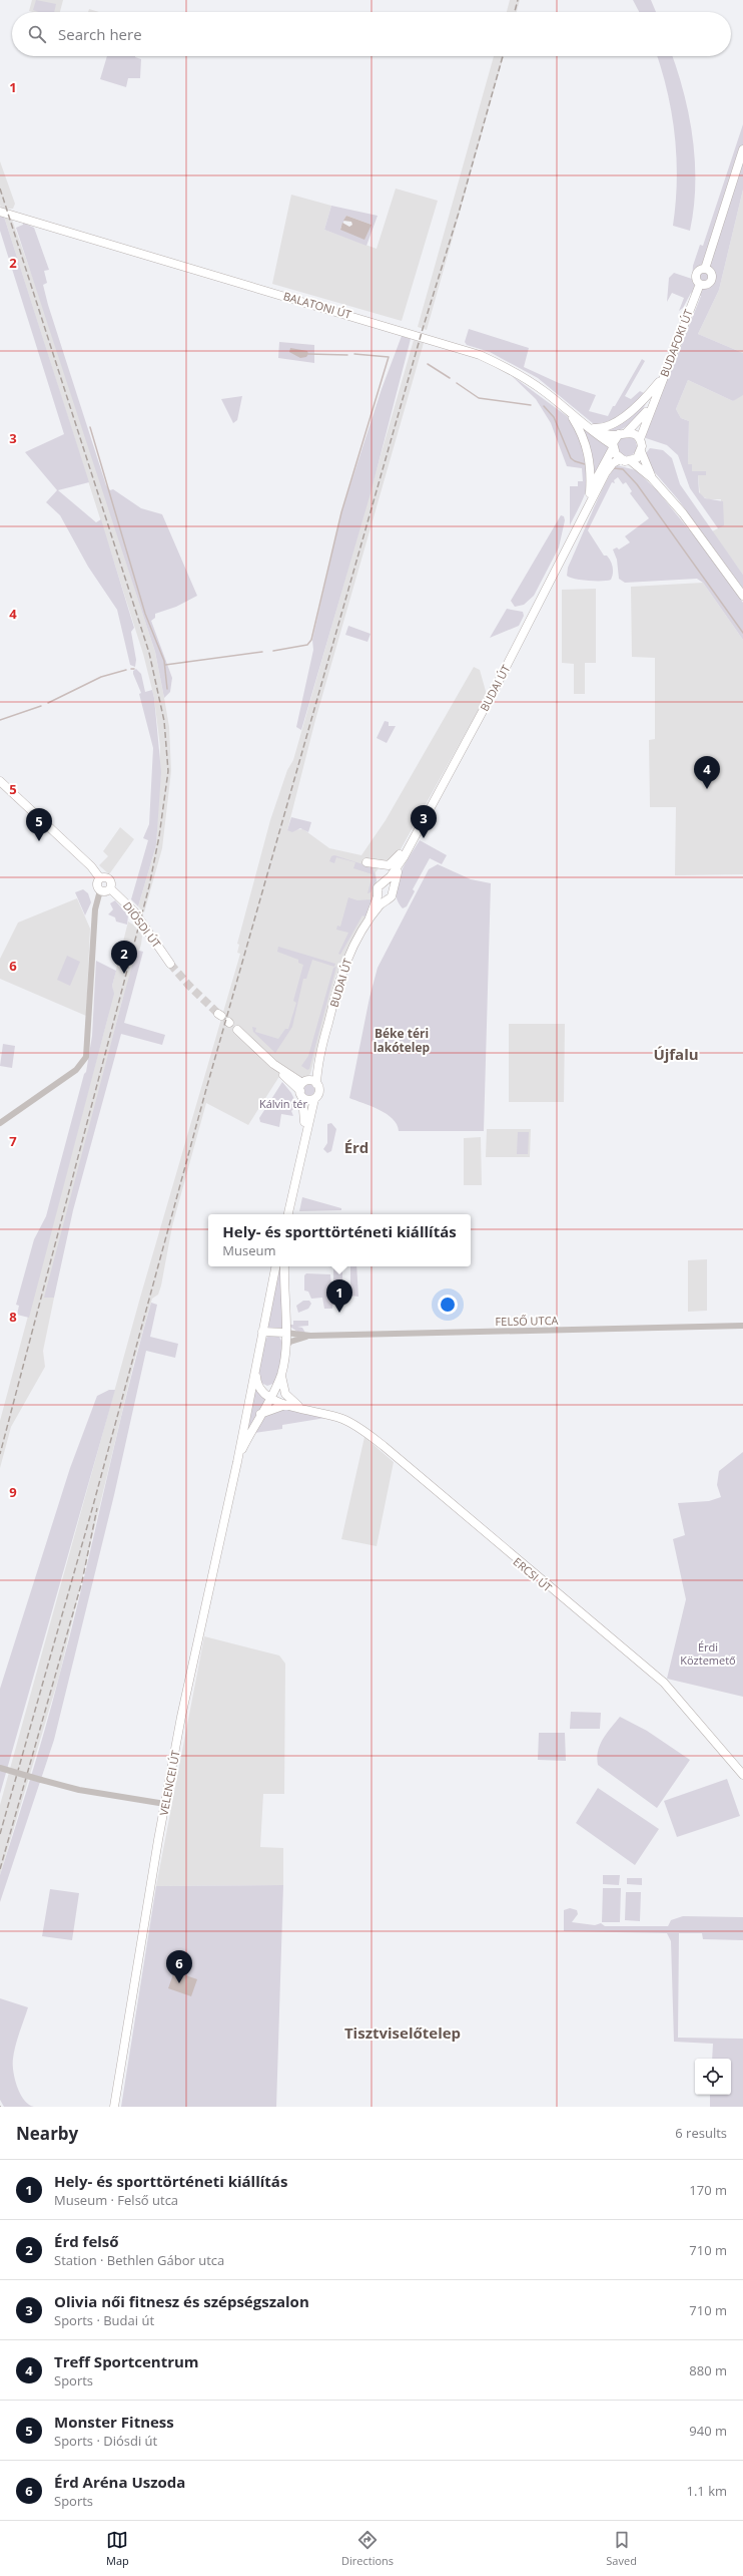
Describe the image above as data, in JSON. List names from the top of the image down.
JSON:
{
  "streets": {
    "main road": [
      "BALATONI ÚT",
      "BUDAFOKI ÚT",
      "BUDAI ÚT",
      "DIÓSDI ÚT",
      "ERCSI ÚT",
      "VELENCEI ÚT"
    ],
    "street": ["FELSŐ UTCA"]
  },
  "crossings": [
    ["BALATONI ÚT", "BUDAFOKI ÚT"],
    ["BALATONI ÚT", "BUDAI ÚT"],
    ["BUDAFOKI ÚT", "BUDAI ÚT"]
  ],
  "districts": [
    "Béke téri lakótelep",
    "Újfalu",
    "Érd",
    "Tisztviselőtelep"
  ],
  "parks": ["Kálvin tér", "Érdi Köztemető"],
  "page": {
    "search": "Search here",
    "pins": [
      "4",
      "3",
      "5",
      "2",
      "1",
      "6"
    ],
    "popup": ["Hely- és sporttörténeti kiállítás", "Museum"],
    "heading": ["Nearby", "6 results"],
    "list": [
      {
        "mark": "1",
        "name": "Hely- és sporttörténeti kiállítás",
        "note": "Museum · Felső utca",
        "value": "170 m"
      },
      {
        "mark": "2",
        "name": "Érd felső",
        "note": "Station · Bethlen Gábor utca",
        "value": "710 m"
      },
      {
        "mark": "3",
        "name": "Olivia női fitnesz és szépségszalon",
        "note": "Sports · Budai út",
        "value": "710 m"
      },
      {
        "mark": "4",
        "name": "Treff Sportcentrum",
        "note": "Sports",
        "value": "880 m"
      },
      {
        "mark": "5",
        "name": "Monster Fitness",
        "note": "Sports · Diósdi út",
        "value": "940 m"
      },
      {
        "mark": "6",
        "name": "Érd Aréna Uszoda",
        "note": "Sports",
        "value": "1.1 km"
      }
    ],
    "nav": ["Map", "Directions", "Saved"]
  },
  "grid": {
    "rows": [
      "1",
      "2",
      "3",
      "4",
      "5",
      "6",
      "7",
      "8",
      "9"
    ]
  }
}
